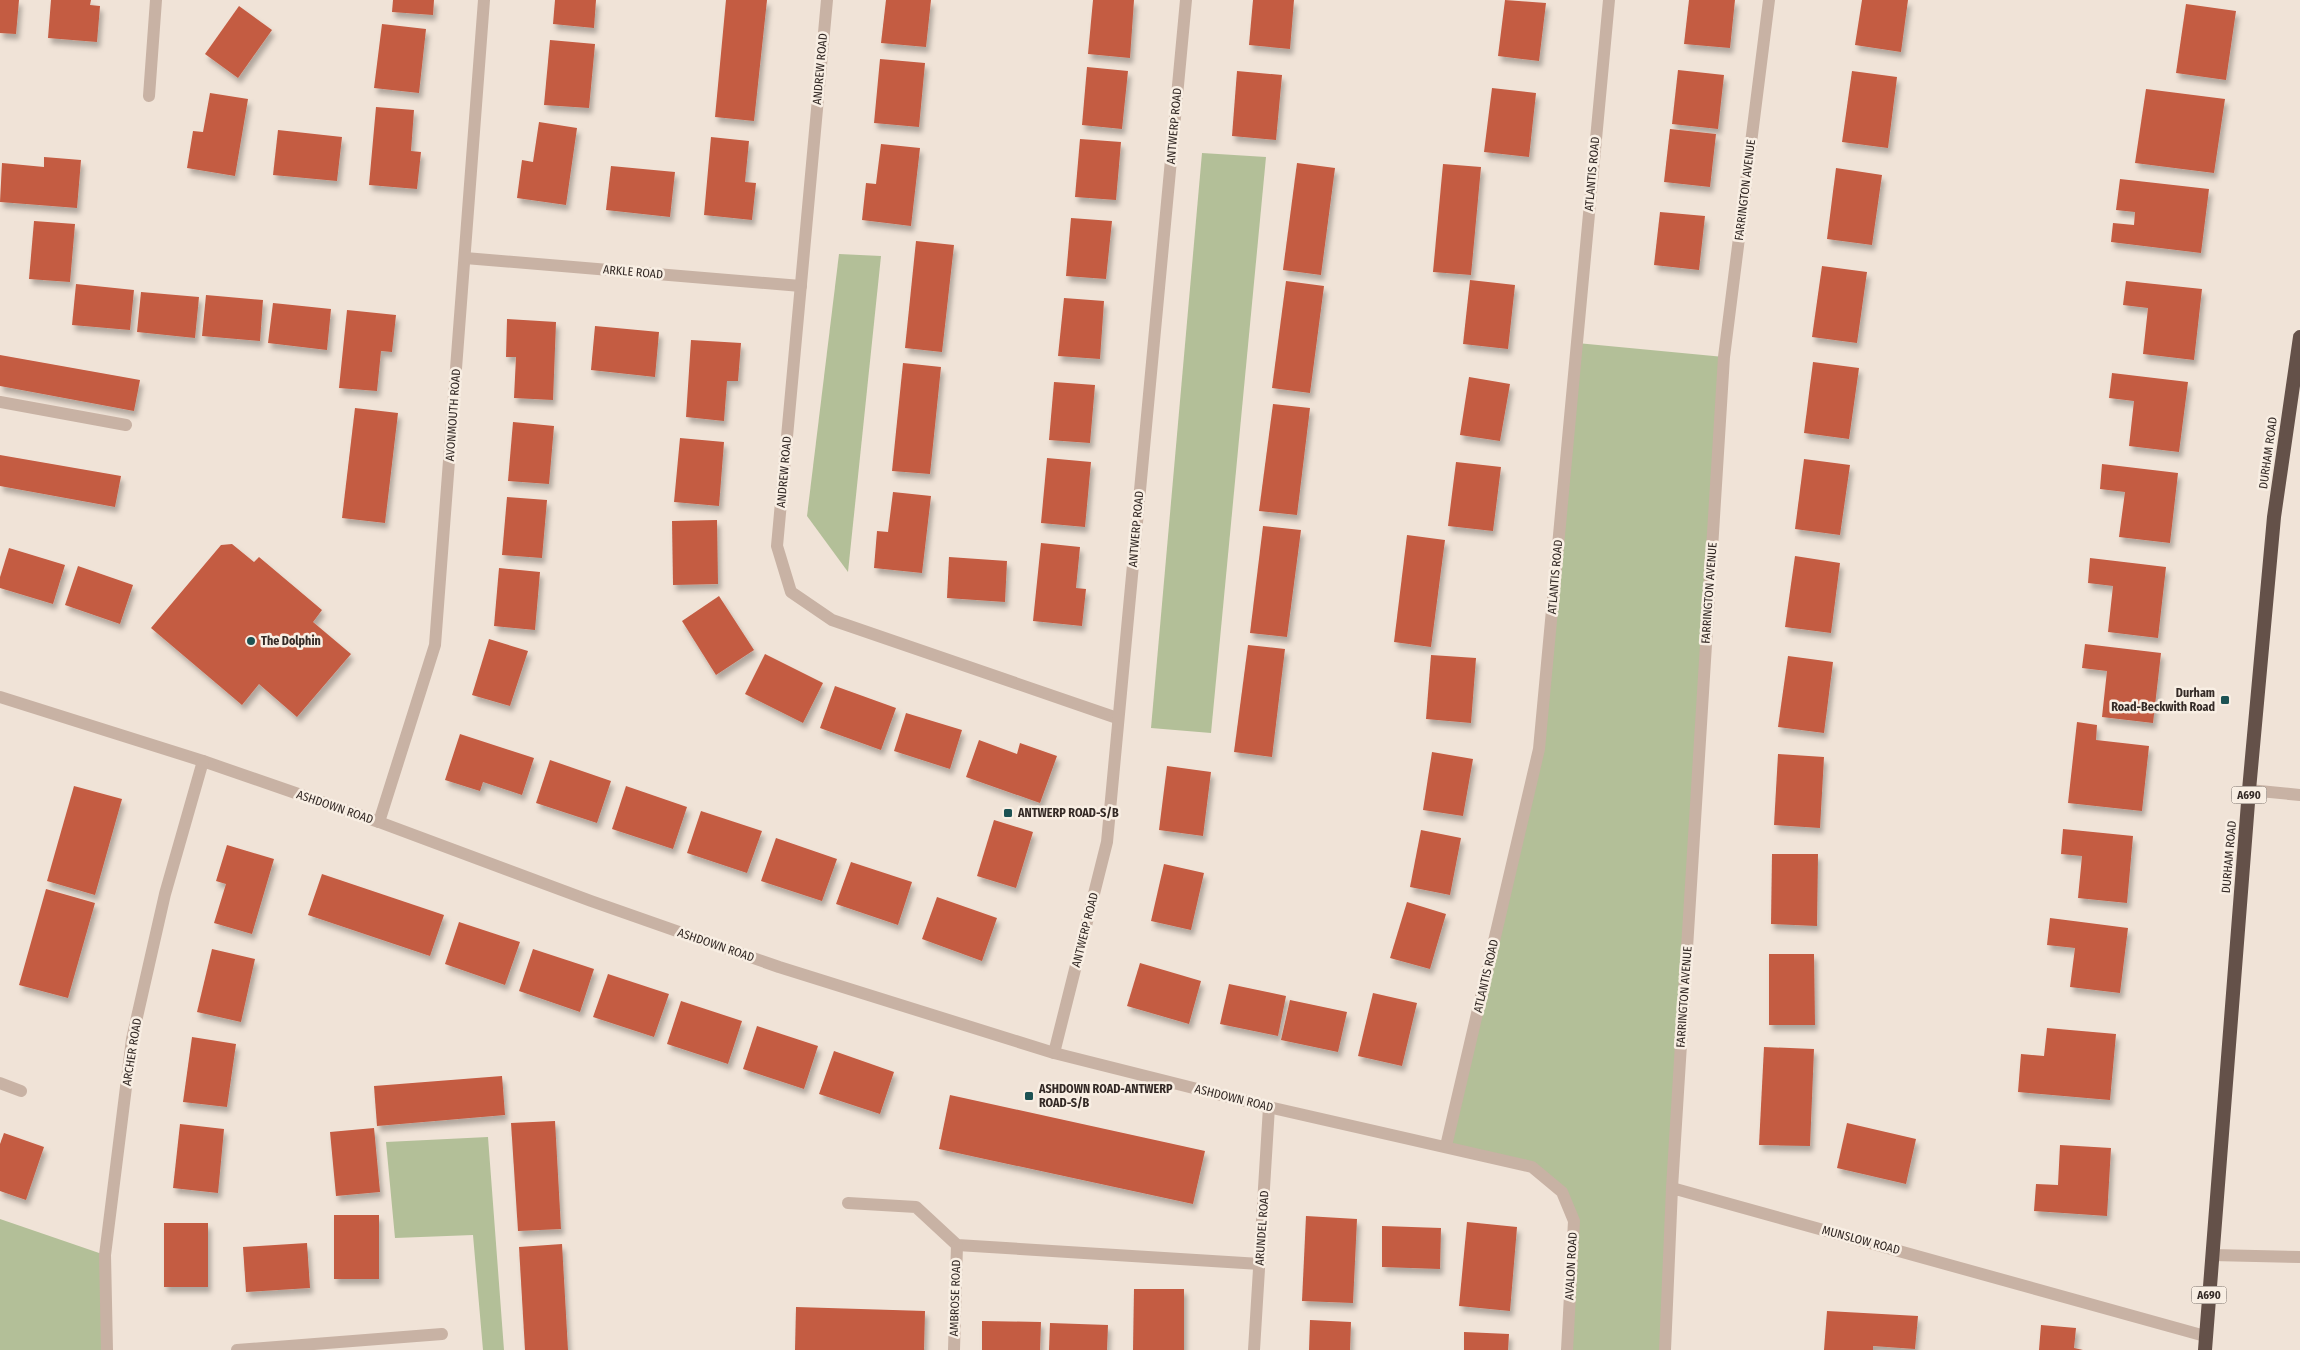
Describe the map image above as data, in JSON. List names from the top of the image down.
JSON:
{
  "streets": {
    "highway": ["DURHAM ROAD", "A690"],
    "street": [
      "ANDREW ROAD",
      "ANTWERP ROAD",
      "ATLANTIS ROAD",
      "FARRINGTON AVENUE",
      "ARKLE ROAD",
      "AVONMOUTH ROAD",
      "ASHDOWN ROAD",
      "ARCHER ROAD",
      "ARUNDEL ROAD",
      "MUNSLOW ROAD",
      "AVALON ROAD",
      "AMBROSE ROAD"
    ]
  },
  "crossings": [
    ["ANDREW ROAD", "ANTWERP ROAD"],
    ["ANDREW ROAD", "ARKLE ROAD"],
    ["ANTWERP ROAD", "ASHDOWN ROAD"],
    ["ATLANTIS ROAD", "ASHDOWN ROAD"],
    ["ATLANTIS ROAD", "AVALON ROAD"],
    ["FARRINGTON AVENUE", "MUNSLOW ROAD"],
    ["ARKLE ROAD", "AVONMOUTH ROAD"],
    ["AVONMOUTH ROAD", "ASHDOWN ROAD"],
    ["DURHAM ROAD", "MUNSLOW ROAD"],
    ["ASHDOWN ROAD", "ARCHER ROAD"],
    ["ASHDOWN ROAD", "ARUNDEL ROAD"],
    ["ASHDOWN ROAD", "AVALON ROAD"]
  ],
  "places": {
    "other": ["The Dolphin"],
    "transit": ["Durham Road-Beckwith Road", "ANTWERP ROAD-S/B", "ASHDOWN ROAD-ANTWERP ROAD-S/B"]
  }
}
